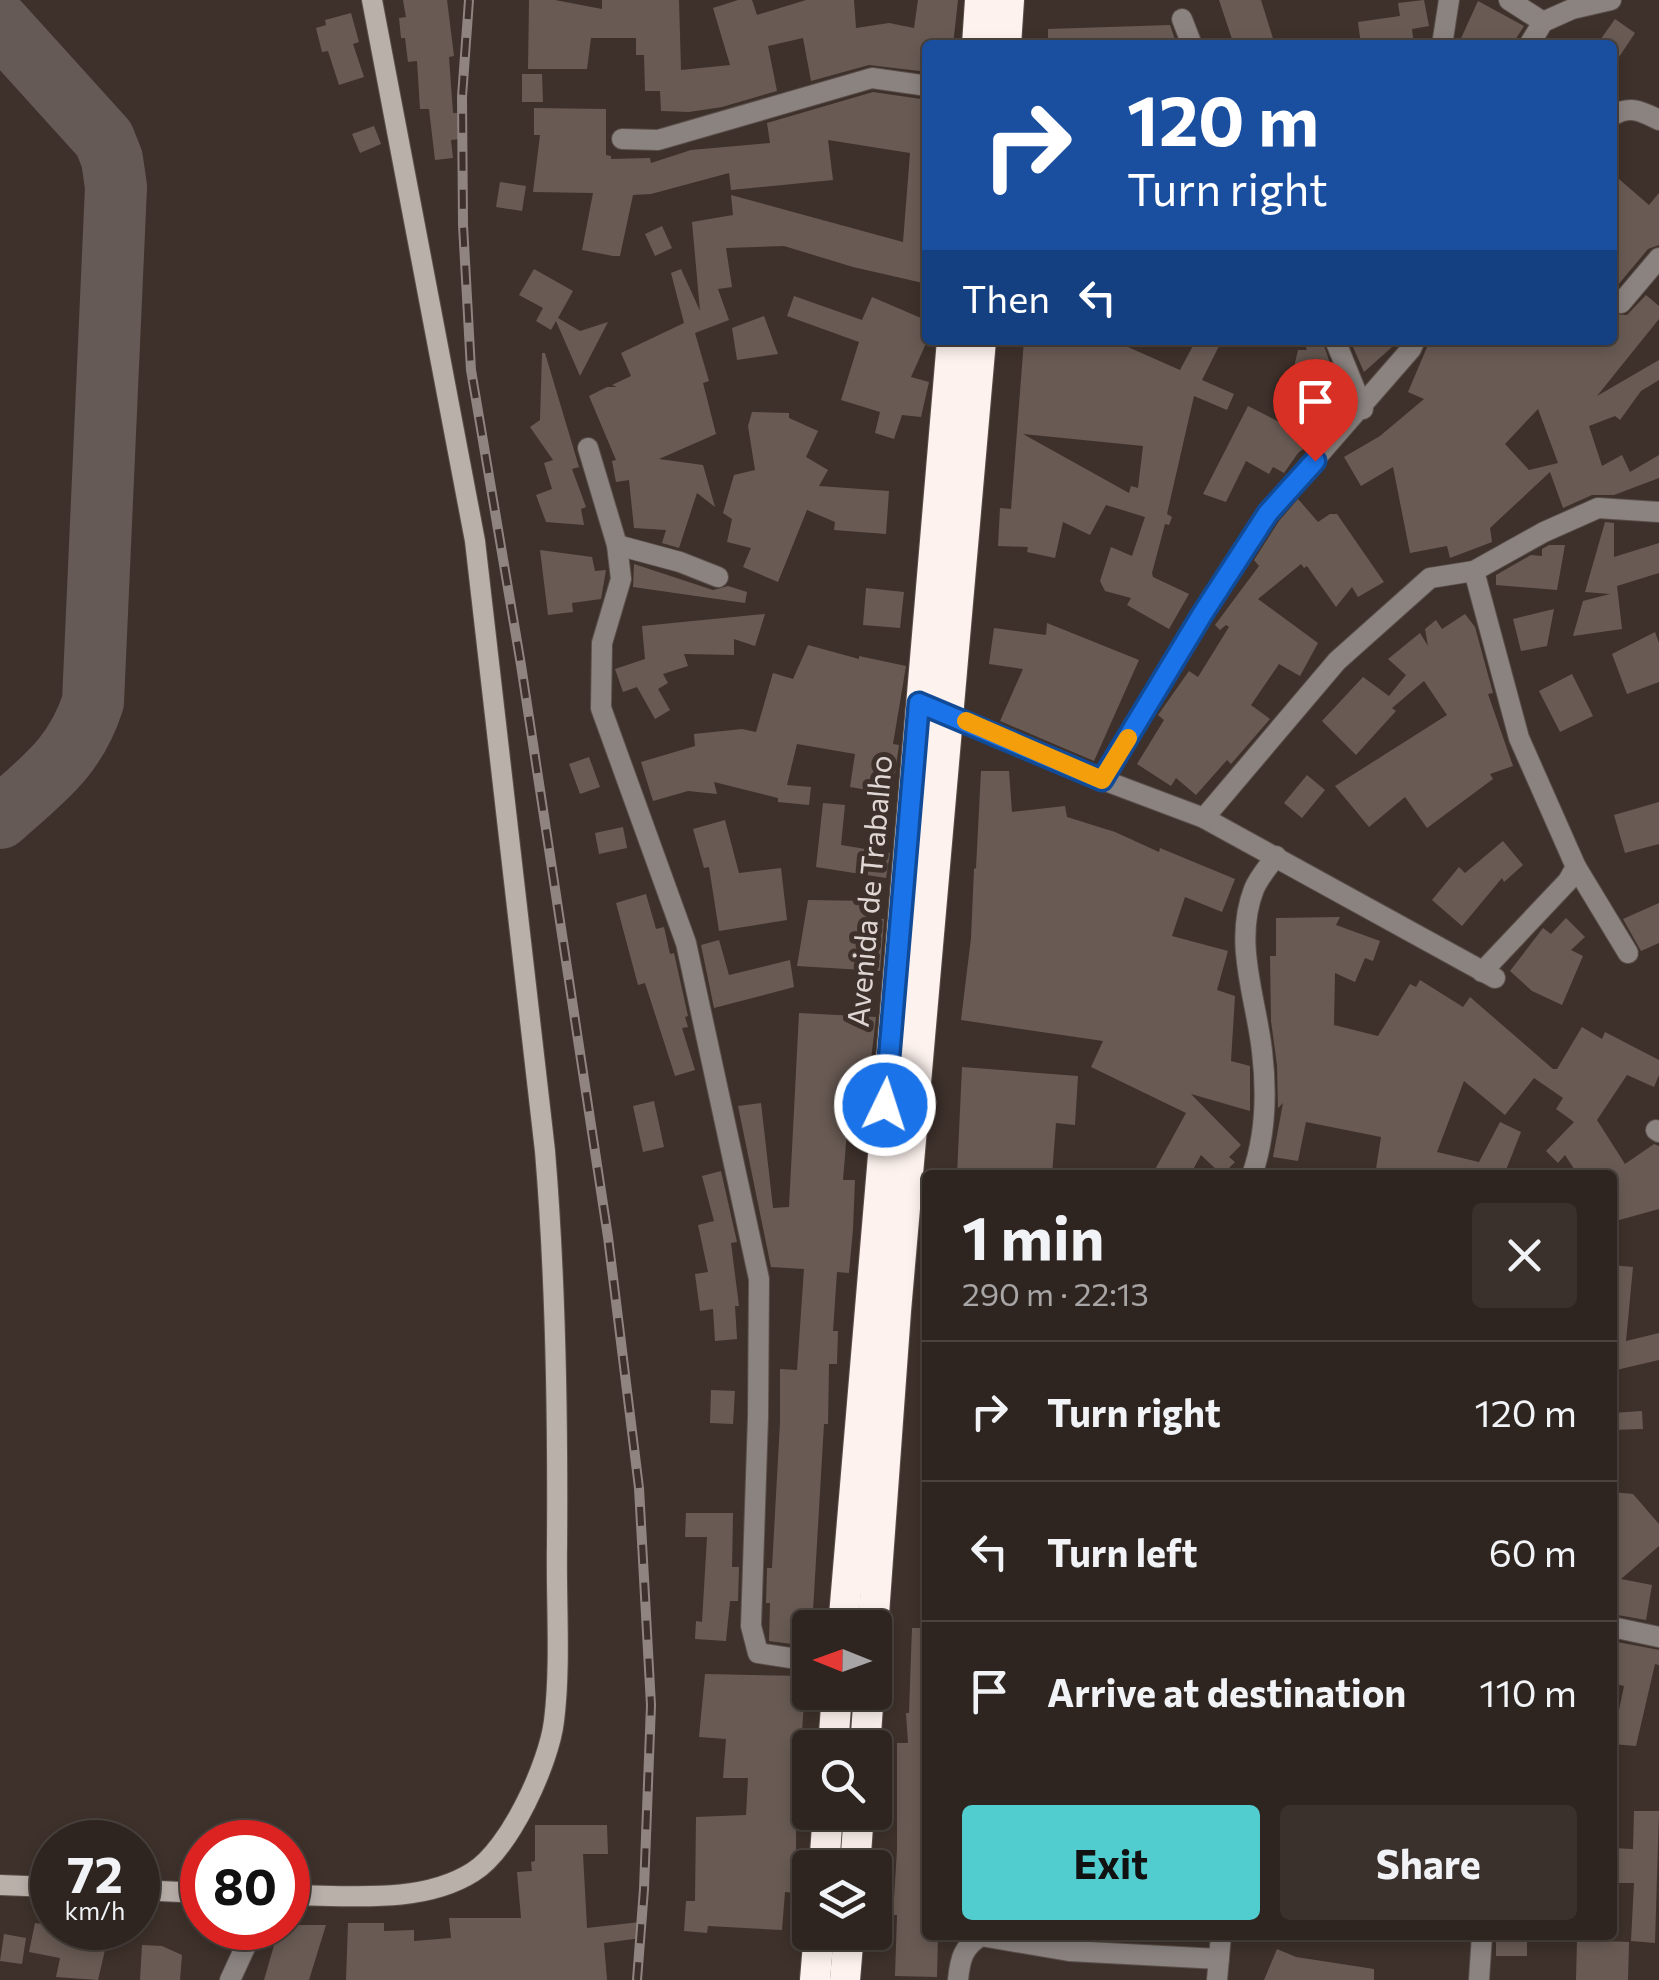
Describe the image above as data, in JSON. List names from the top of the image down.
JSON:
{
  "streets": {
    "highway": ["Avenida de Trabalho"]
  },
  "north": "left",
  "page": {
    "turn": ["120 m", "Turn right"],
    "then": "Then",
    "heading": ["1 min", "290 m · 22:13"],
    "list": [
      {
        "name": "Turn right",
        "value": "120 m"
      },
      {
        "name": "Turn left",
        "value": "60 m"
      },
      {
        "name": "Arrive at destination",
        "value": "110 m"
      }
    ],
    "buttons": ["Exit", "Share"],
    "speed": "72 km/h",
    "limit": "80"
  }
}
